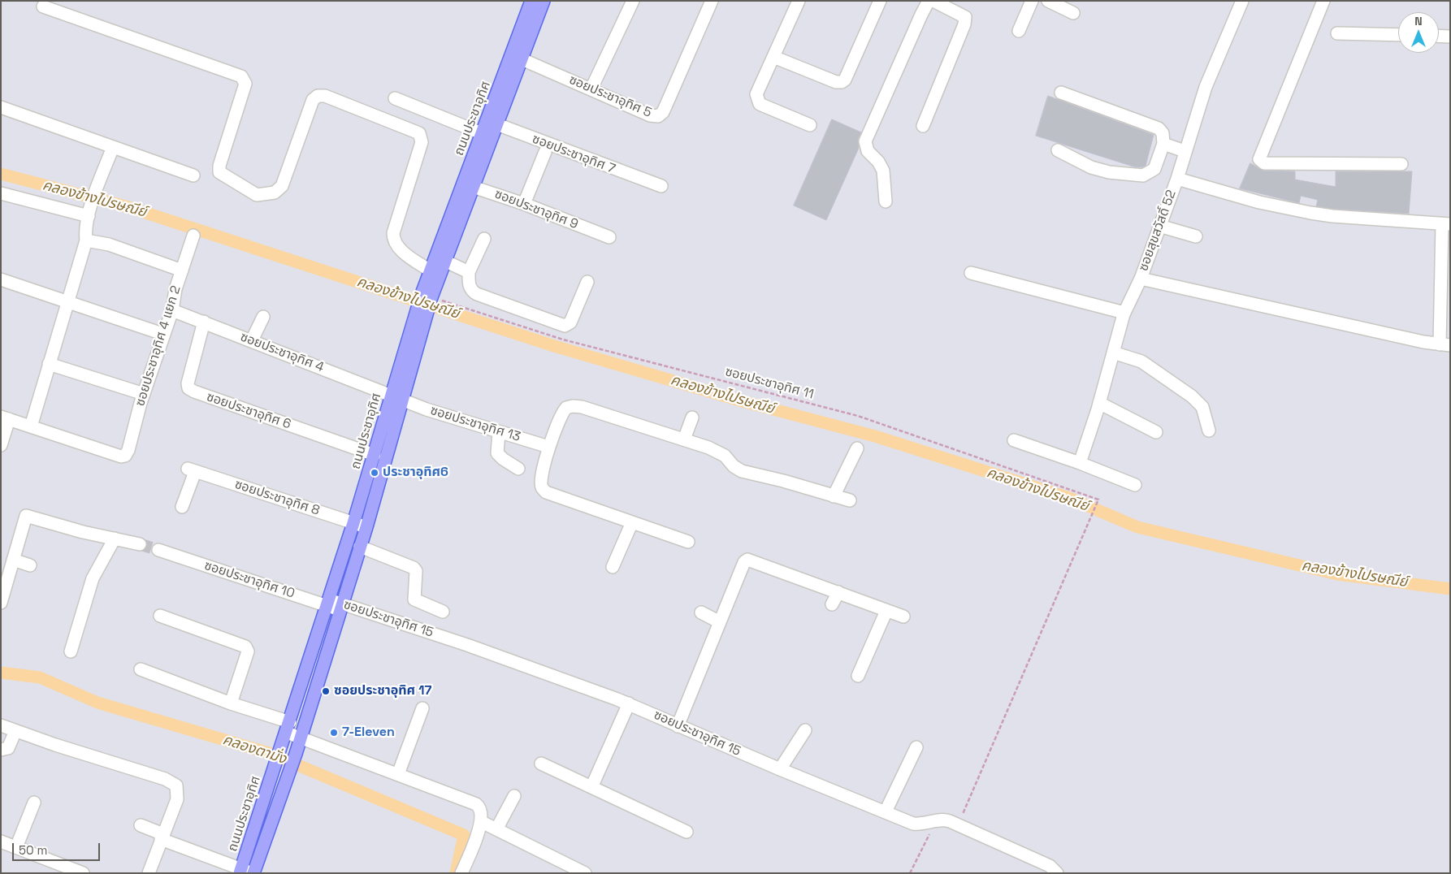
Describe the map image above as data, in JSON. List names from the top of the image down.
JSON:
{
  "streets": {
    "main road": ["ถนนประชาอุทิศ"],
    "street": [
      "ซอยประชาอุทิศ 5",
      "ซอยประชาอุทิศ 7",
      "ซอยประชาอุทิศ 9",
      "ซอยสุขสวัสดิ์ 52",
      "ซอยประชาอุทิศ 4 แยก 2",
      "ซอยประชาอุทิศ 4",
      "ซอยประชาอุทิศ 6",
      "ซอยประชาอุทิศ 13",
      "ซอยประชาอุทิศ 8",
      "ซอยประชาอุทิศ 10",
      "ซอยประชาอุทิศ 15"
    ],
    "path": ["ซอยประชาอุทิศ 11"]
  },
  "crossings": [
    ["ซอยประชาอุทิศ 5", "ถนนประชาอุทิศ"],
    ["ถนนประชาอุทิศ", "ซอยประชาอุทิศ 7"],
    ["ถนนประชาอุทิศ", "ซอยประชาอุทิศ 9"],
    ["ถนนประชาอุทิศ", "ซอยประชาอุทิศ 4"],
    ["ถนนประชาอุทิศ", "ซอยประชาอุทิศ 11"],
    ["ถนนประชาอุทิศ", "ซอยประชาอุทิศ 6"],
    ["ถนนประชาอุทิศ", "ซอยประชาอุทิศ 13"],
    ["ถนนประชาอุทิศ", "ซอยประชาอุทิศ 8"],
    ["ถนนประชาอุทิศ", "ซอยประชาอุทิศ 10"],
    ["ถนนประชาอุทิศ", "ซอยประชาอุทิศ 15"],
    ["ซอยประชาอุทิศ 4 แยก 2", "ซอยประชาอุทิศ 4"],
    ["ซอยประชาอุทิศ 4", "ซอยประชาอุทิศ 6"],
    ["ซอยประชาอุทิศ 4", "ซอยประชาอุทิศ 13"],
    ["ซอยประชาอุทิศ 11", "ซอยประชาอุทิศ 15"],
    ["ซอยประชาอุทิศ 10", "ซอยประชาอุทิศ 15"]
  ],
  "water": ["คลองข้างไปรษณีย์", "คลองตามั่ง"],
  "places": ["ประชาอุทิศ6", "ซอยประชาอุทิศ 17", "7-Eleven"],
  "scale_bar": "50 m",
  "north": "top"
}
